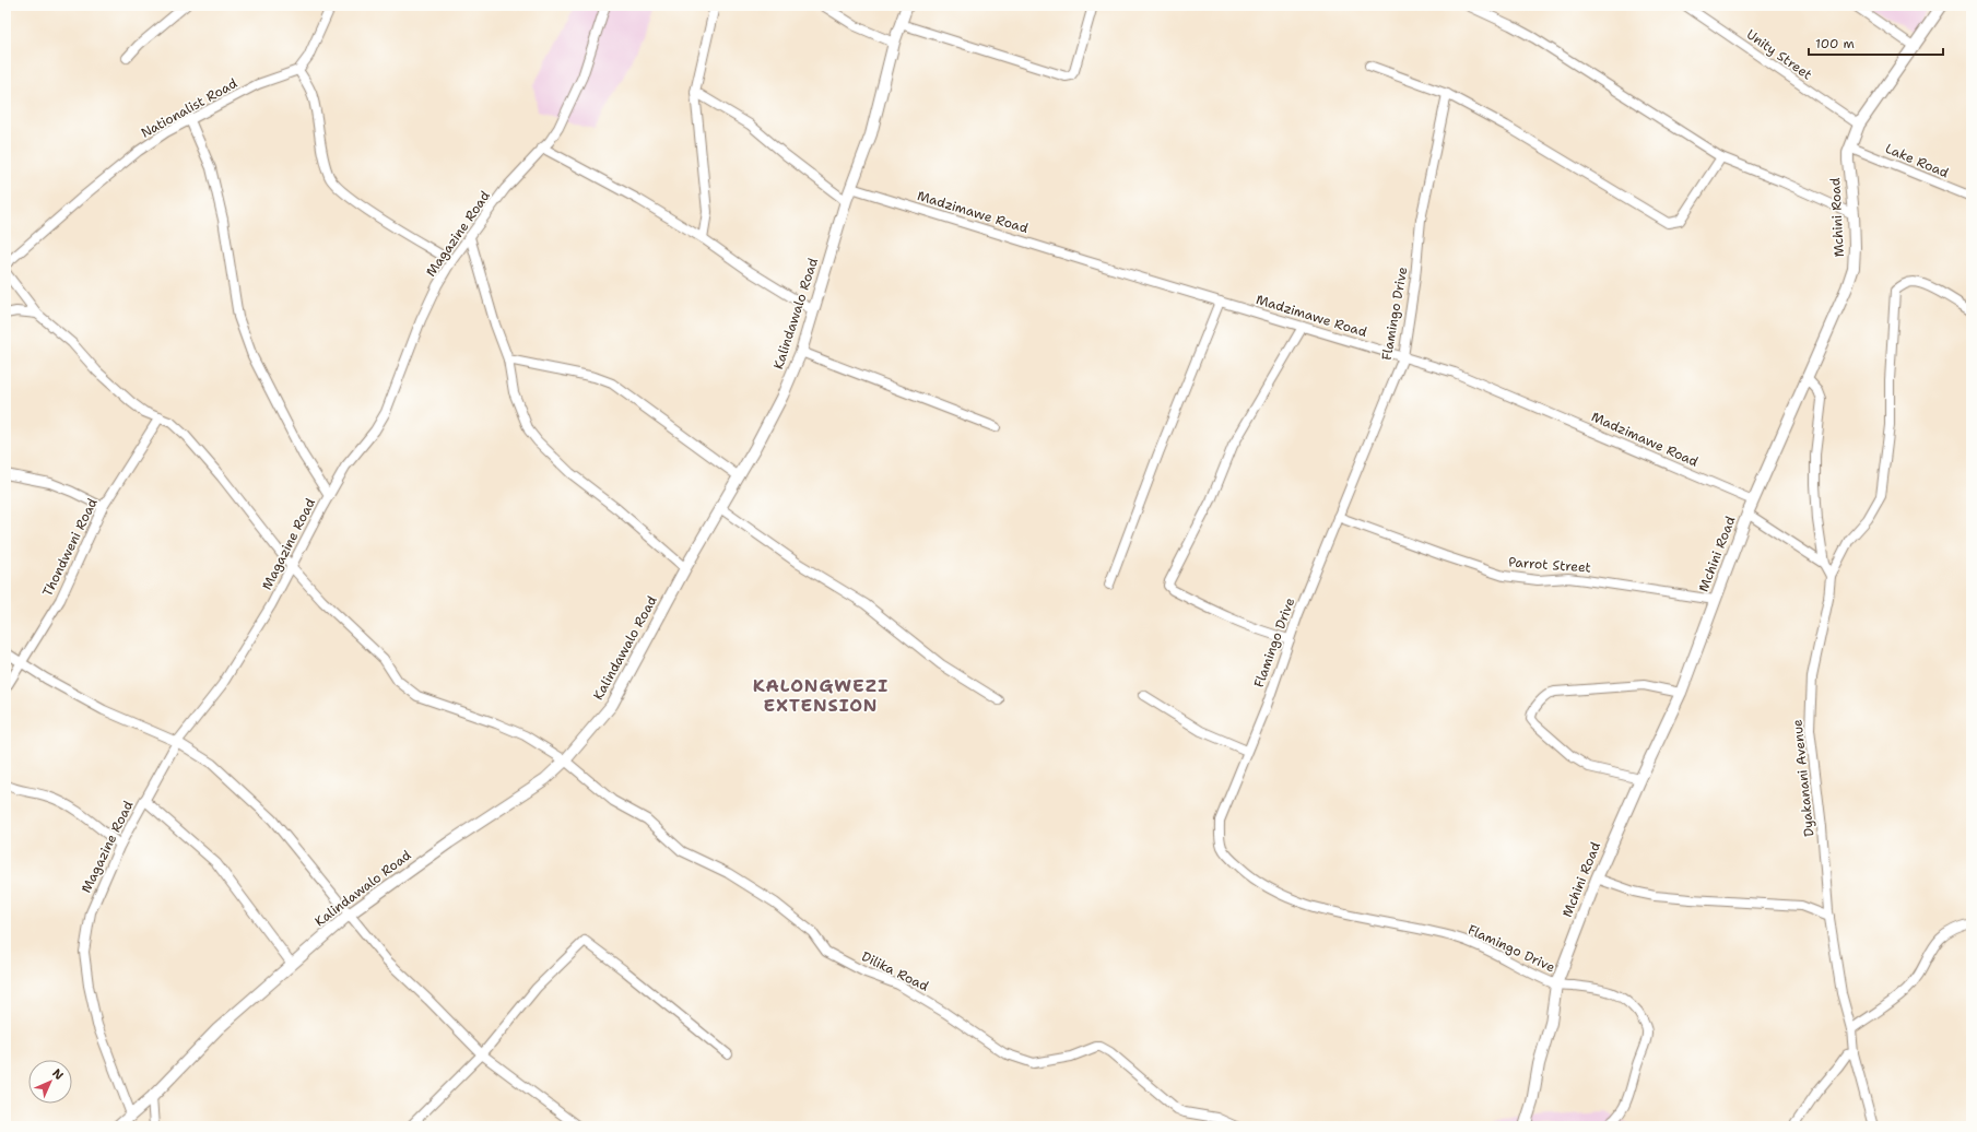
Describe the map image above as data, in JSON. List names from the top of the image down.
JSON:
{
  "streets": {
    "street": [
      "Unity Street",
      "Nationalist Road",
      "Lake Road",
      "Madzimawe Road",
      "Mchini Road",
      "Magazine Road",
      "Kalindawalo Road",
      "Flamingo Drive",
      "Thondweni Road",
      "Parrot Street",
      "Dyakanani Avenue",
      "Dilika Road"
    ]
  },
  "crossings": [
    ["Unity Street", "Mchini Road"],
    ["Lake Road", "Mchini Road"],
    ["Madzimawe Road", "Mchini Road"],
    ["Madzimawe Road", "Kalindawalo Road"],
    ["Madzimawe Road", "Flamingo Drive"],
    ["Mchini Road", "Flamingo Drive"],
    ["Mchini Road", "Parrot Street"],
    ["Magazine Road", "Kalindawalo Road"],
    ["Kalindawalo Road", "Dilika Road"],
    ["Flamingo Drive", "Parrot Street"]
  ],
  "districts": ["KALONGWEZI EXTENSION"],
  "scale_bar": "100 m",
  "north": "top right"
}
